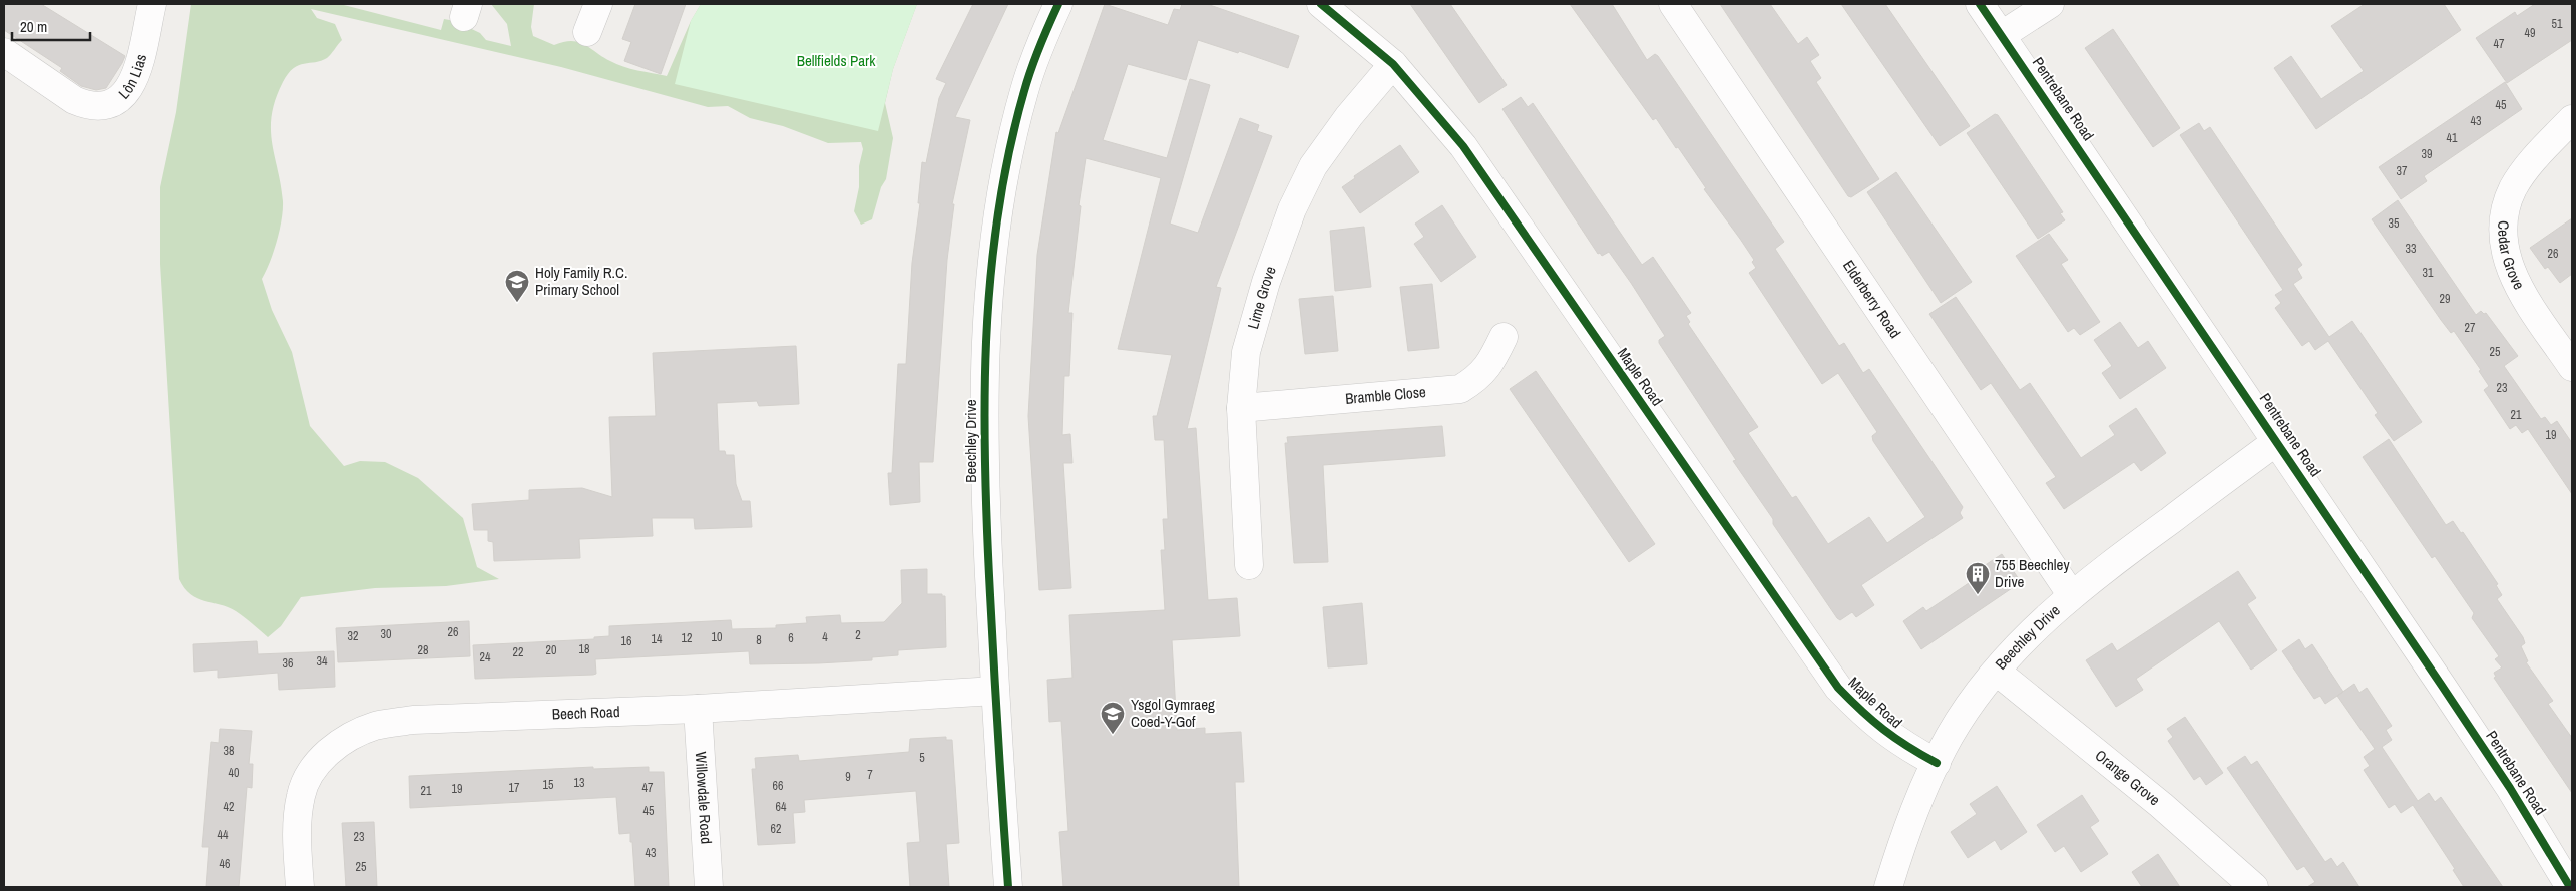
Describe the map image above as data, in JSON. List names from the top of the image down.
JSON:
{
  "streets": {
    "street": [
      "Lôn Lias",
      "Pentrebane Road",
      "Cedar Grove",
      "Lime Grove",
      "Elderberry Road",
      "Maple Road",
      "Bramble Close",
      "Beechley Drive",
      "Beech Road",
      "Orange Grove",
      "Willowdale Road"
    ]
  },
  "crossings": [
    ["Pentrebane Road", "Beechley Drive"],
    ["Lime Grove", "Maple Road"],
    ["Lime Grove", "Bramble Close"],
    ["Elderberry Road", "Beechley Drive"],
    ["Maple Road", "Beechley Drive"],
    ["Beechley Drive", "Beech Road"],
    ["Beechley Drive", "Orange Grove"],
    ["Beech Road", "Willowdale Road"]
  ],
  "parks": ["Bellfields Park"],
  "places": {
    "school or university": ["Holy Family R.C. Primary School", "Ysgol Gymraeg Coed-Y-Gof"],
    "building": ["755 Beechley Drive"]
  },
  "house_numbers": [
    "51",
    "49",
    "47",
    "45",
    "43",
    "41",
    "39",
    "37",
    "35",
    "33",
    "26",
    "31",
    "29",
    "27",
    "25",
    "23",
    "21",
    "19",
    "26",
    "30",
    "2",
    "32",
    "10",
    "4",
    "12",
    "6",
    "14",
    "8",
    "16",
    "18",
    "28",
    "20",
    "22",
    "24",
    "34",
    "36",
    "38",
    "5",
    "40",
    "7",
    "9",
    "13",
    "15",
    "66",
    "17",
    "47",
    "19",
    "21",
    "42",
    "64",
    "45",
    "62",
    "44",
    "23",
    "43",
    "46",
    "25"
  ],
  "scale_bar": "20 m"
}
